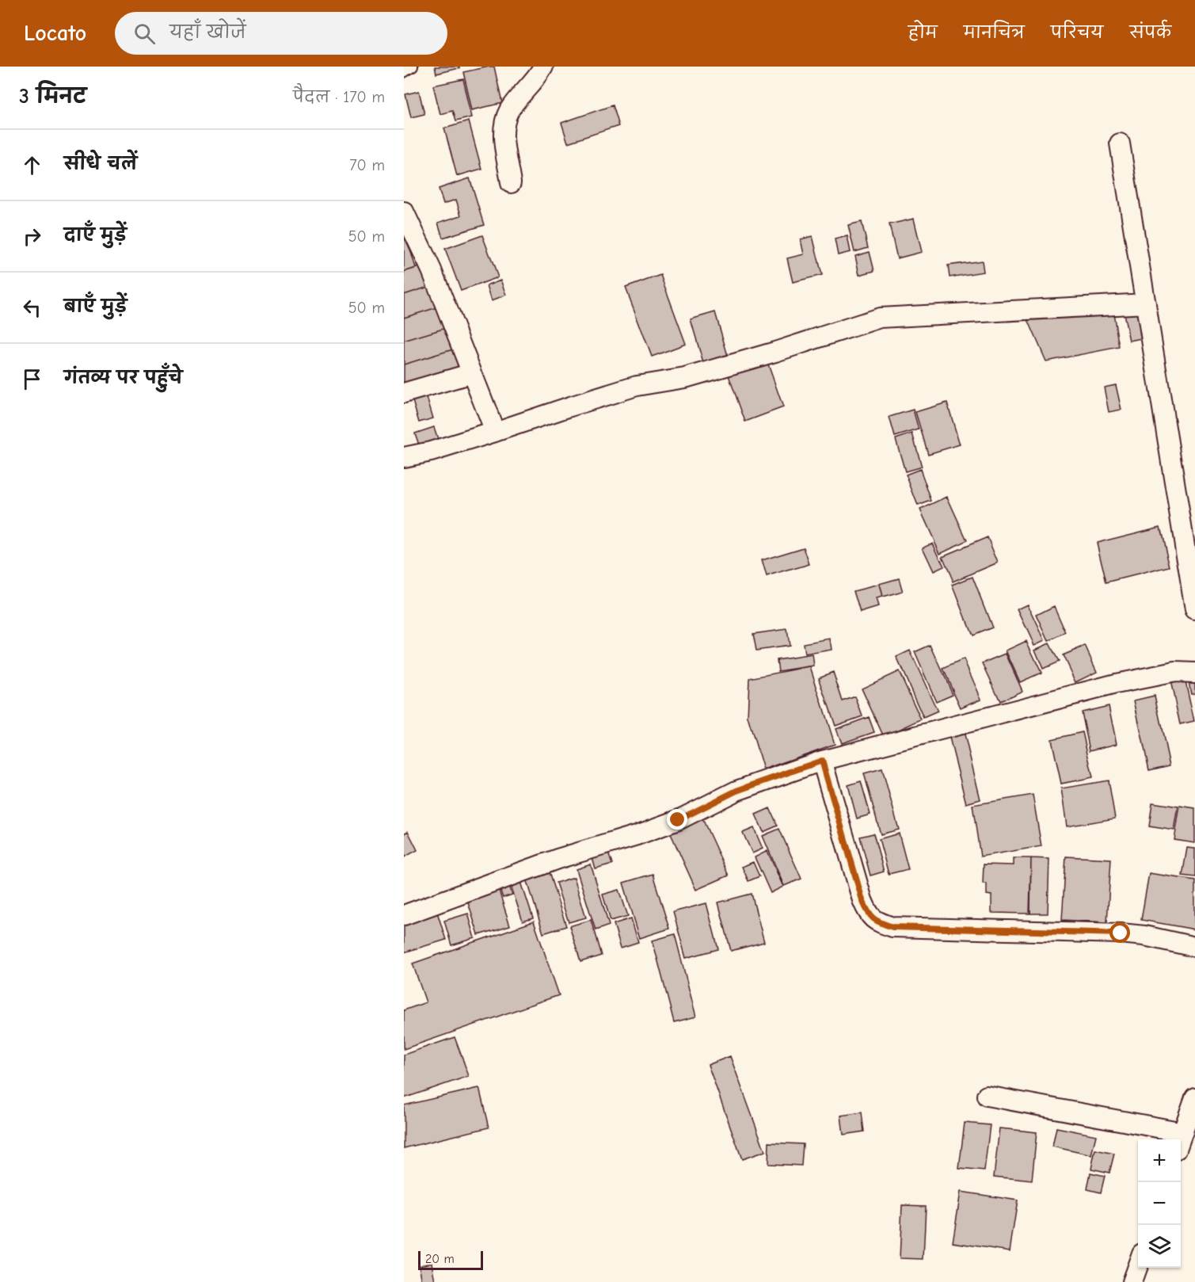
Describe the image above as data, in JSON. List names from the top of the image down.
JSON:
{
  "scale_bar": "20 m",
  "page": {
    "header": "Locato",
    "search": "यहाँ खोजें",
    "nav": [
      "होम",
      "मानचित्र",
      "परिचय",
      "संपर्क"
    ],
    "heading": ["3 मिनट", "पैदल · 170 m"],
    "list": [
      ["सीधे चलें", "70 m"],
      ["दाएँ मुड़ें", "50 m"],
      ["बाएँ मुड़ें", "50 m"],
      "गंतव्य पर पहुँचे"
    ],
    "map_buttons": ["+", "−"],
    "scale": "20 m"
  }
}
